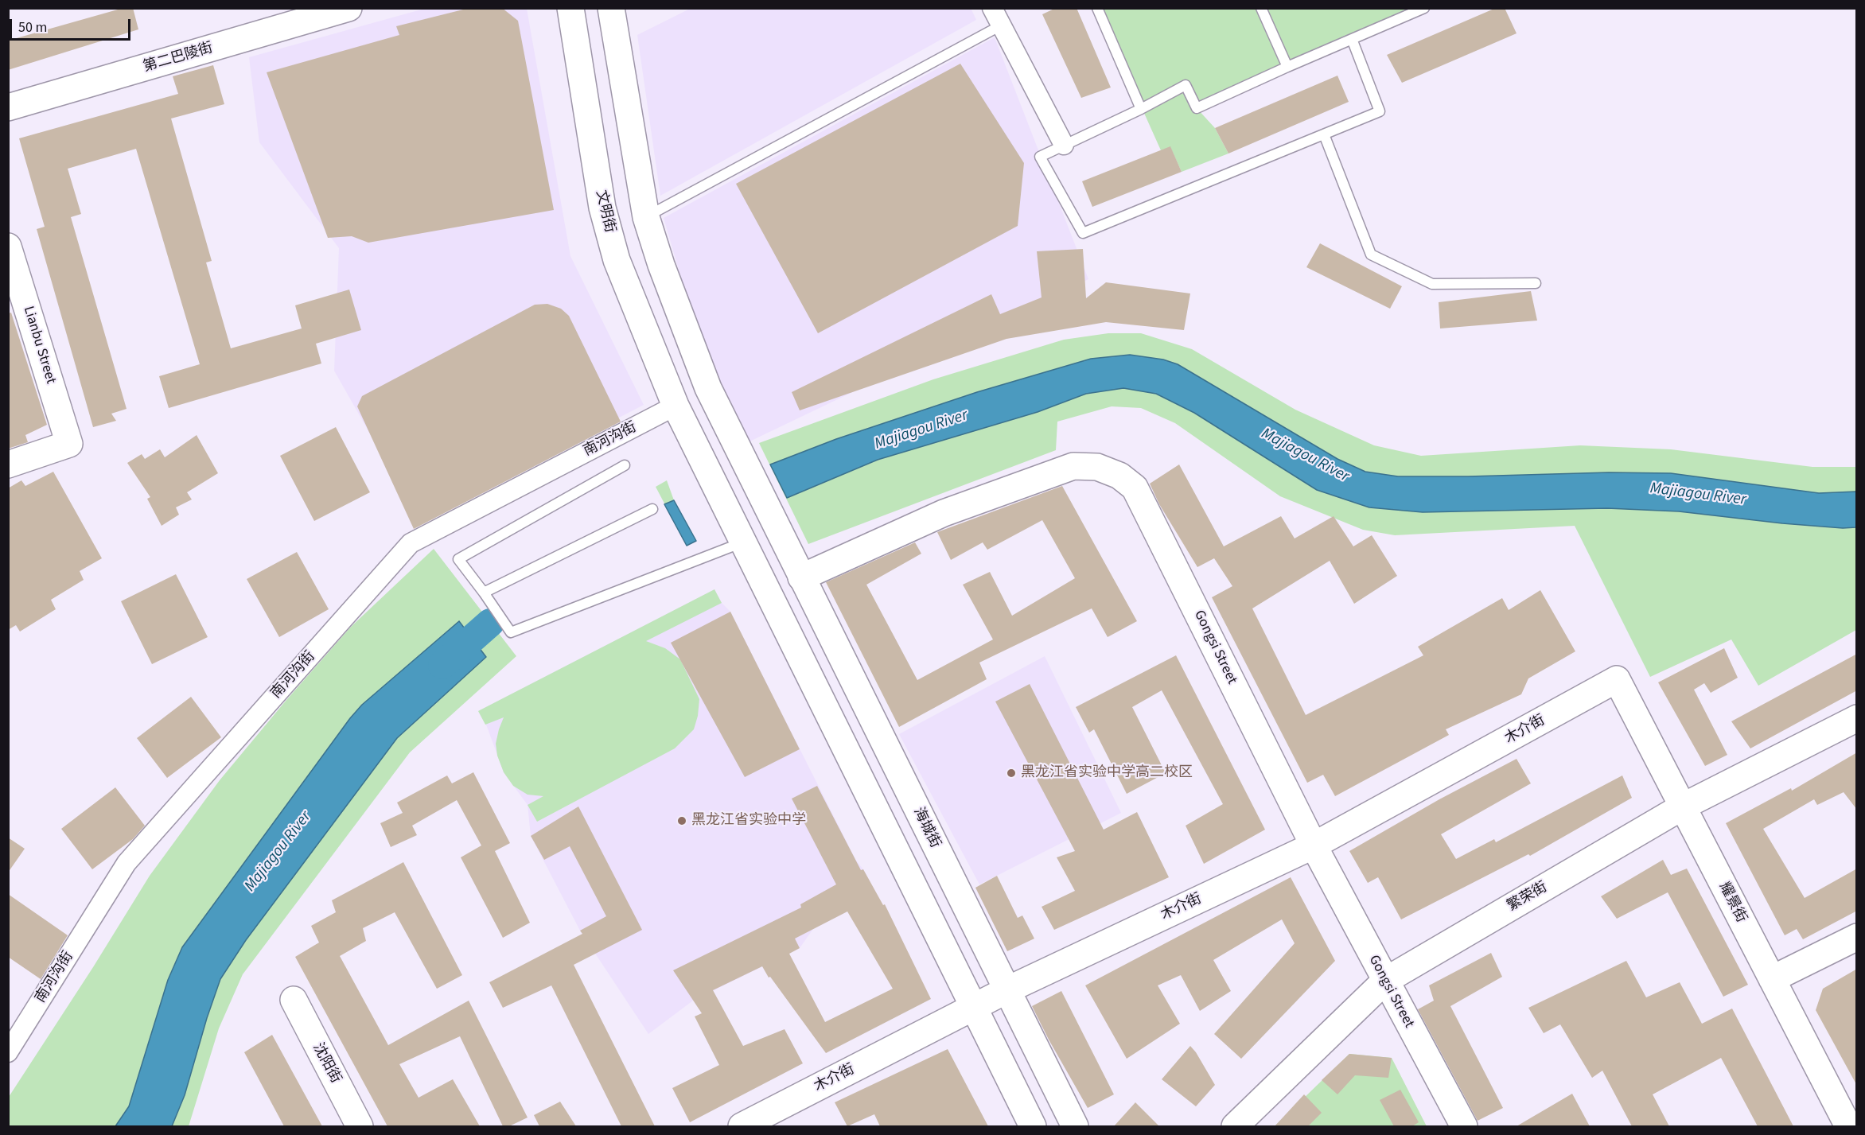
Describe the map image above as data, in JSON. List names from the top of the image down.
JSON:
{
  "streets": {
    "street": [
      "第二巴陵街",
      "文明街",
      "Lianbu Street",
      "南河沟街",
      "Gongsi Street",
      "木介街",
      "海城街",
      "繁荣街",
      "耀景街",
      "沈阳街"
    ]
  },
  "crossings": [
    ["文明街", "南河沟街"],
    ["Gongsi Street", "木介街"],
    ["Gongsi Street", "海城街"],
    ["Gongsi Street", "繁荣街"],
    ["木介街", "海城街"],
    ["木介街", "耀景街"],
    ["繁荣街", "耀景街"]
  ],
  "water": ["Majiagou River"],
  "places": ["黑龙江省实验中学高二校区", "黑龙江省实验中学"],
  "scale_bar": "50 m"
}
